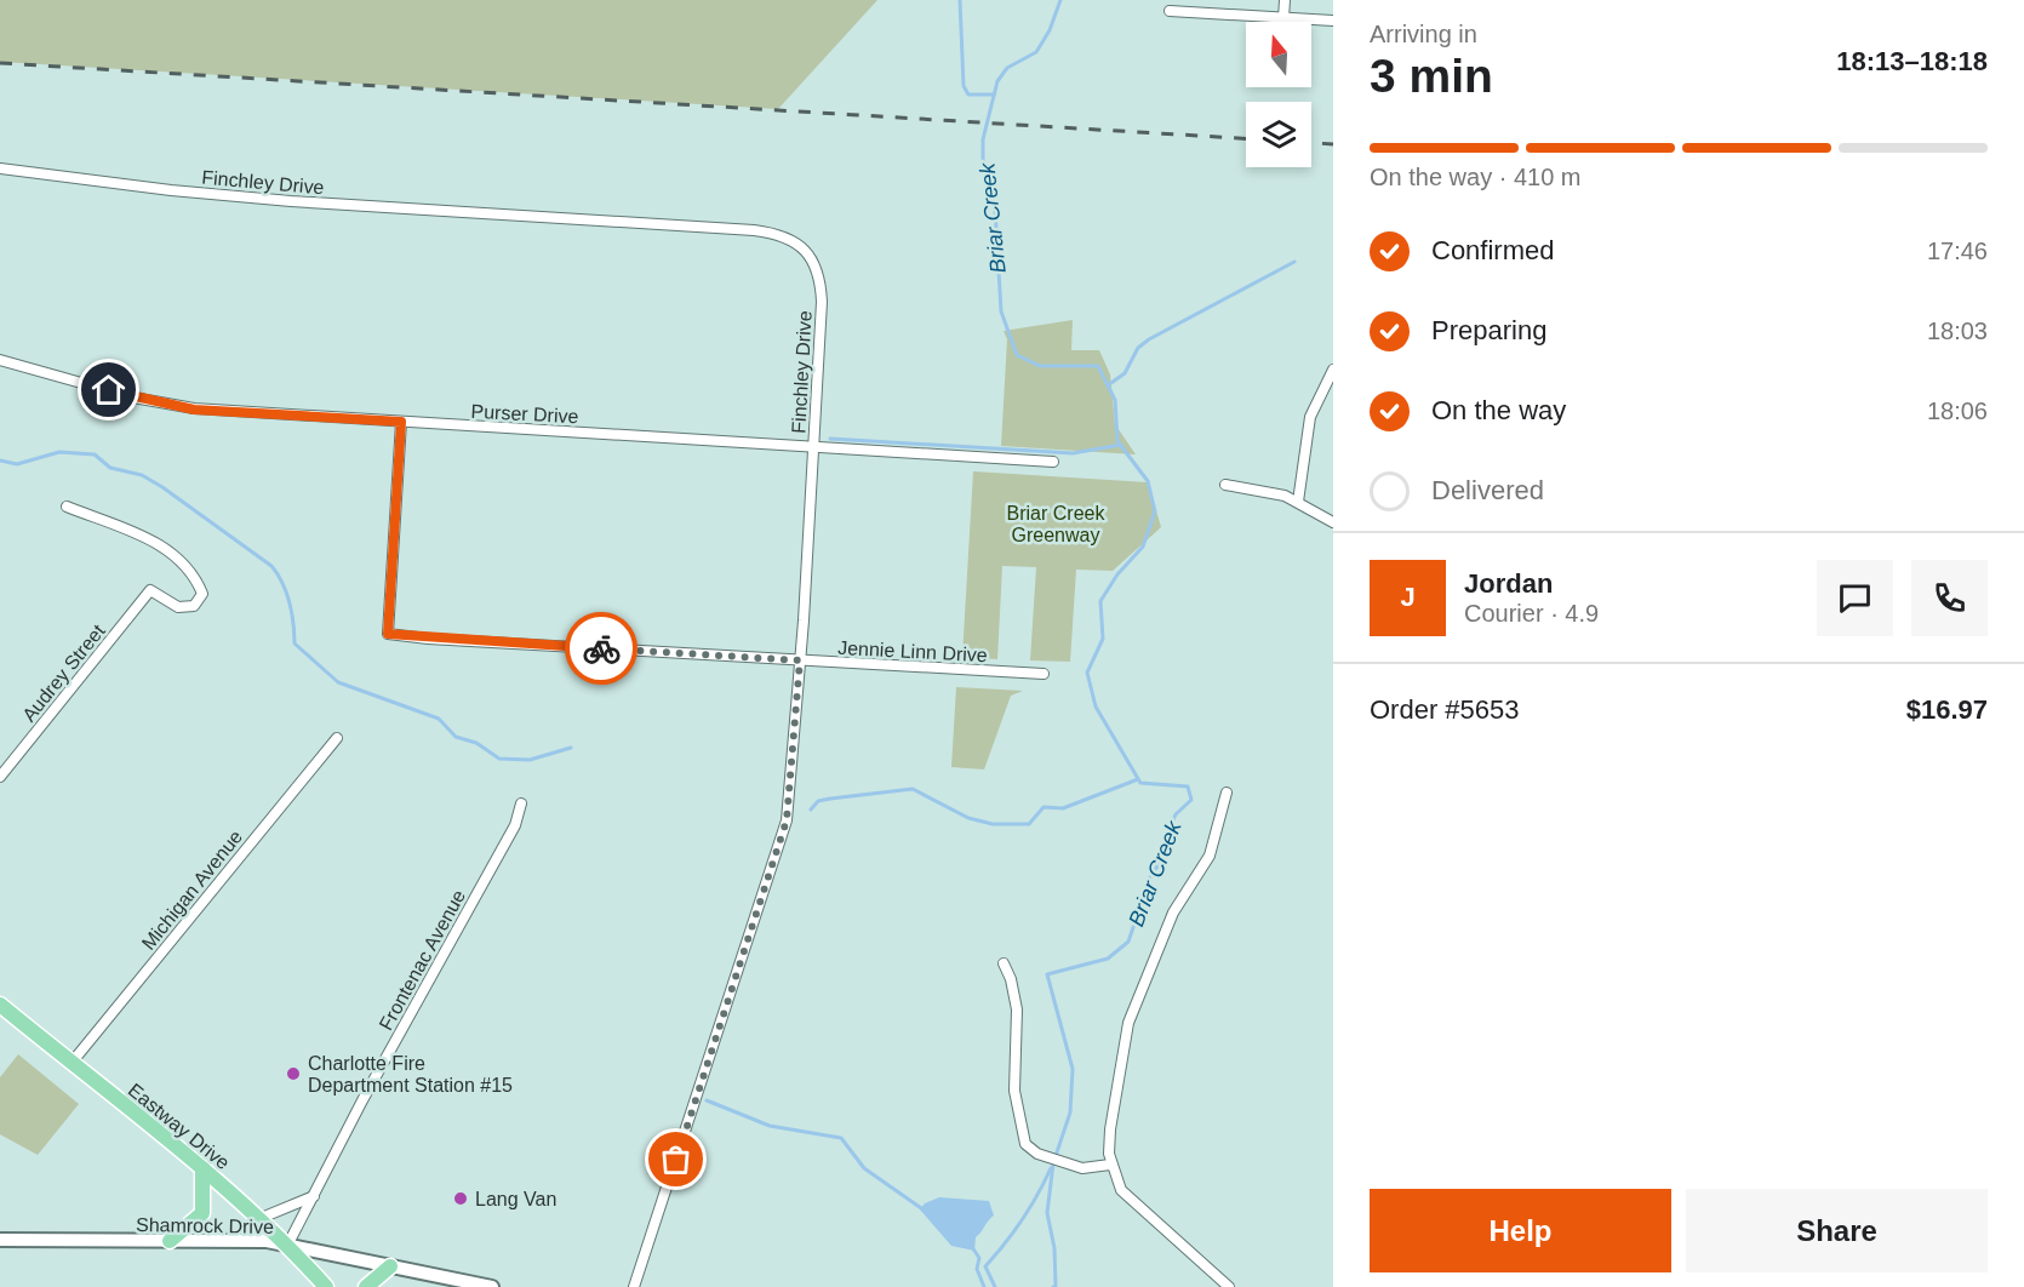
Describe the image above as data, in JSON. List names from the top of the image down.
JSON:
{
  "streets": {
    "main road": ["Eastway Drive"],
    "street": [
      "Finchley Drive",
      "Purser Drive",
      "Jennie Linn Drive",
      "Audrey Street",
      "Michigan Avenue",
      "Frontenac Avenue",
      "Shamrock Drive"
    ]
  },
  "crossings": [
    ["Finchley Drive", "Purser Drive"],
    ["Finchley Drive", "Jennie Linn Drive"],
    ["Purser Drive", "Jennie Linn Drive"],
    ["Michigan Avenue", "Eastway Drive"],
    ["Frontenac Avenue", "Eastway Drive"],
    ["Frontenac Avenue", "Shamrock Drive"],
    ["Eastway Drive", "Shamrock Drive"]
  ],
  "water": ["Briar Creek"],
  "parks": ["Briar Creek Greenway"],
  "places": ["Charlotte Fire Department Station #15", "Lang Van"],
  "north": "top",
  "page": {
    "heading": ["3 min", "Arriving in", "18:13–18:18"],
    "panel": [
      "Jordan",
      "Courier · 4.9",
      "Order #5653",
      "$16.97"
    ],
    "bar": "On the way · 410 m",
    "list": [
      ["Confirmed", "17:46"],
      ["Preparing", "18:03"],
      ["On the way", "18:06"],
      "Delivered"
    ],
    "round": "J",
    "buttons": ["Help", "Share"]
  }
}
